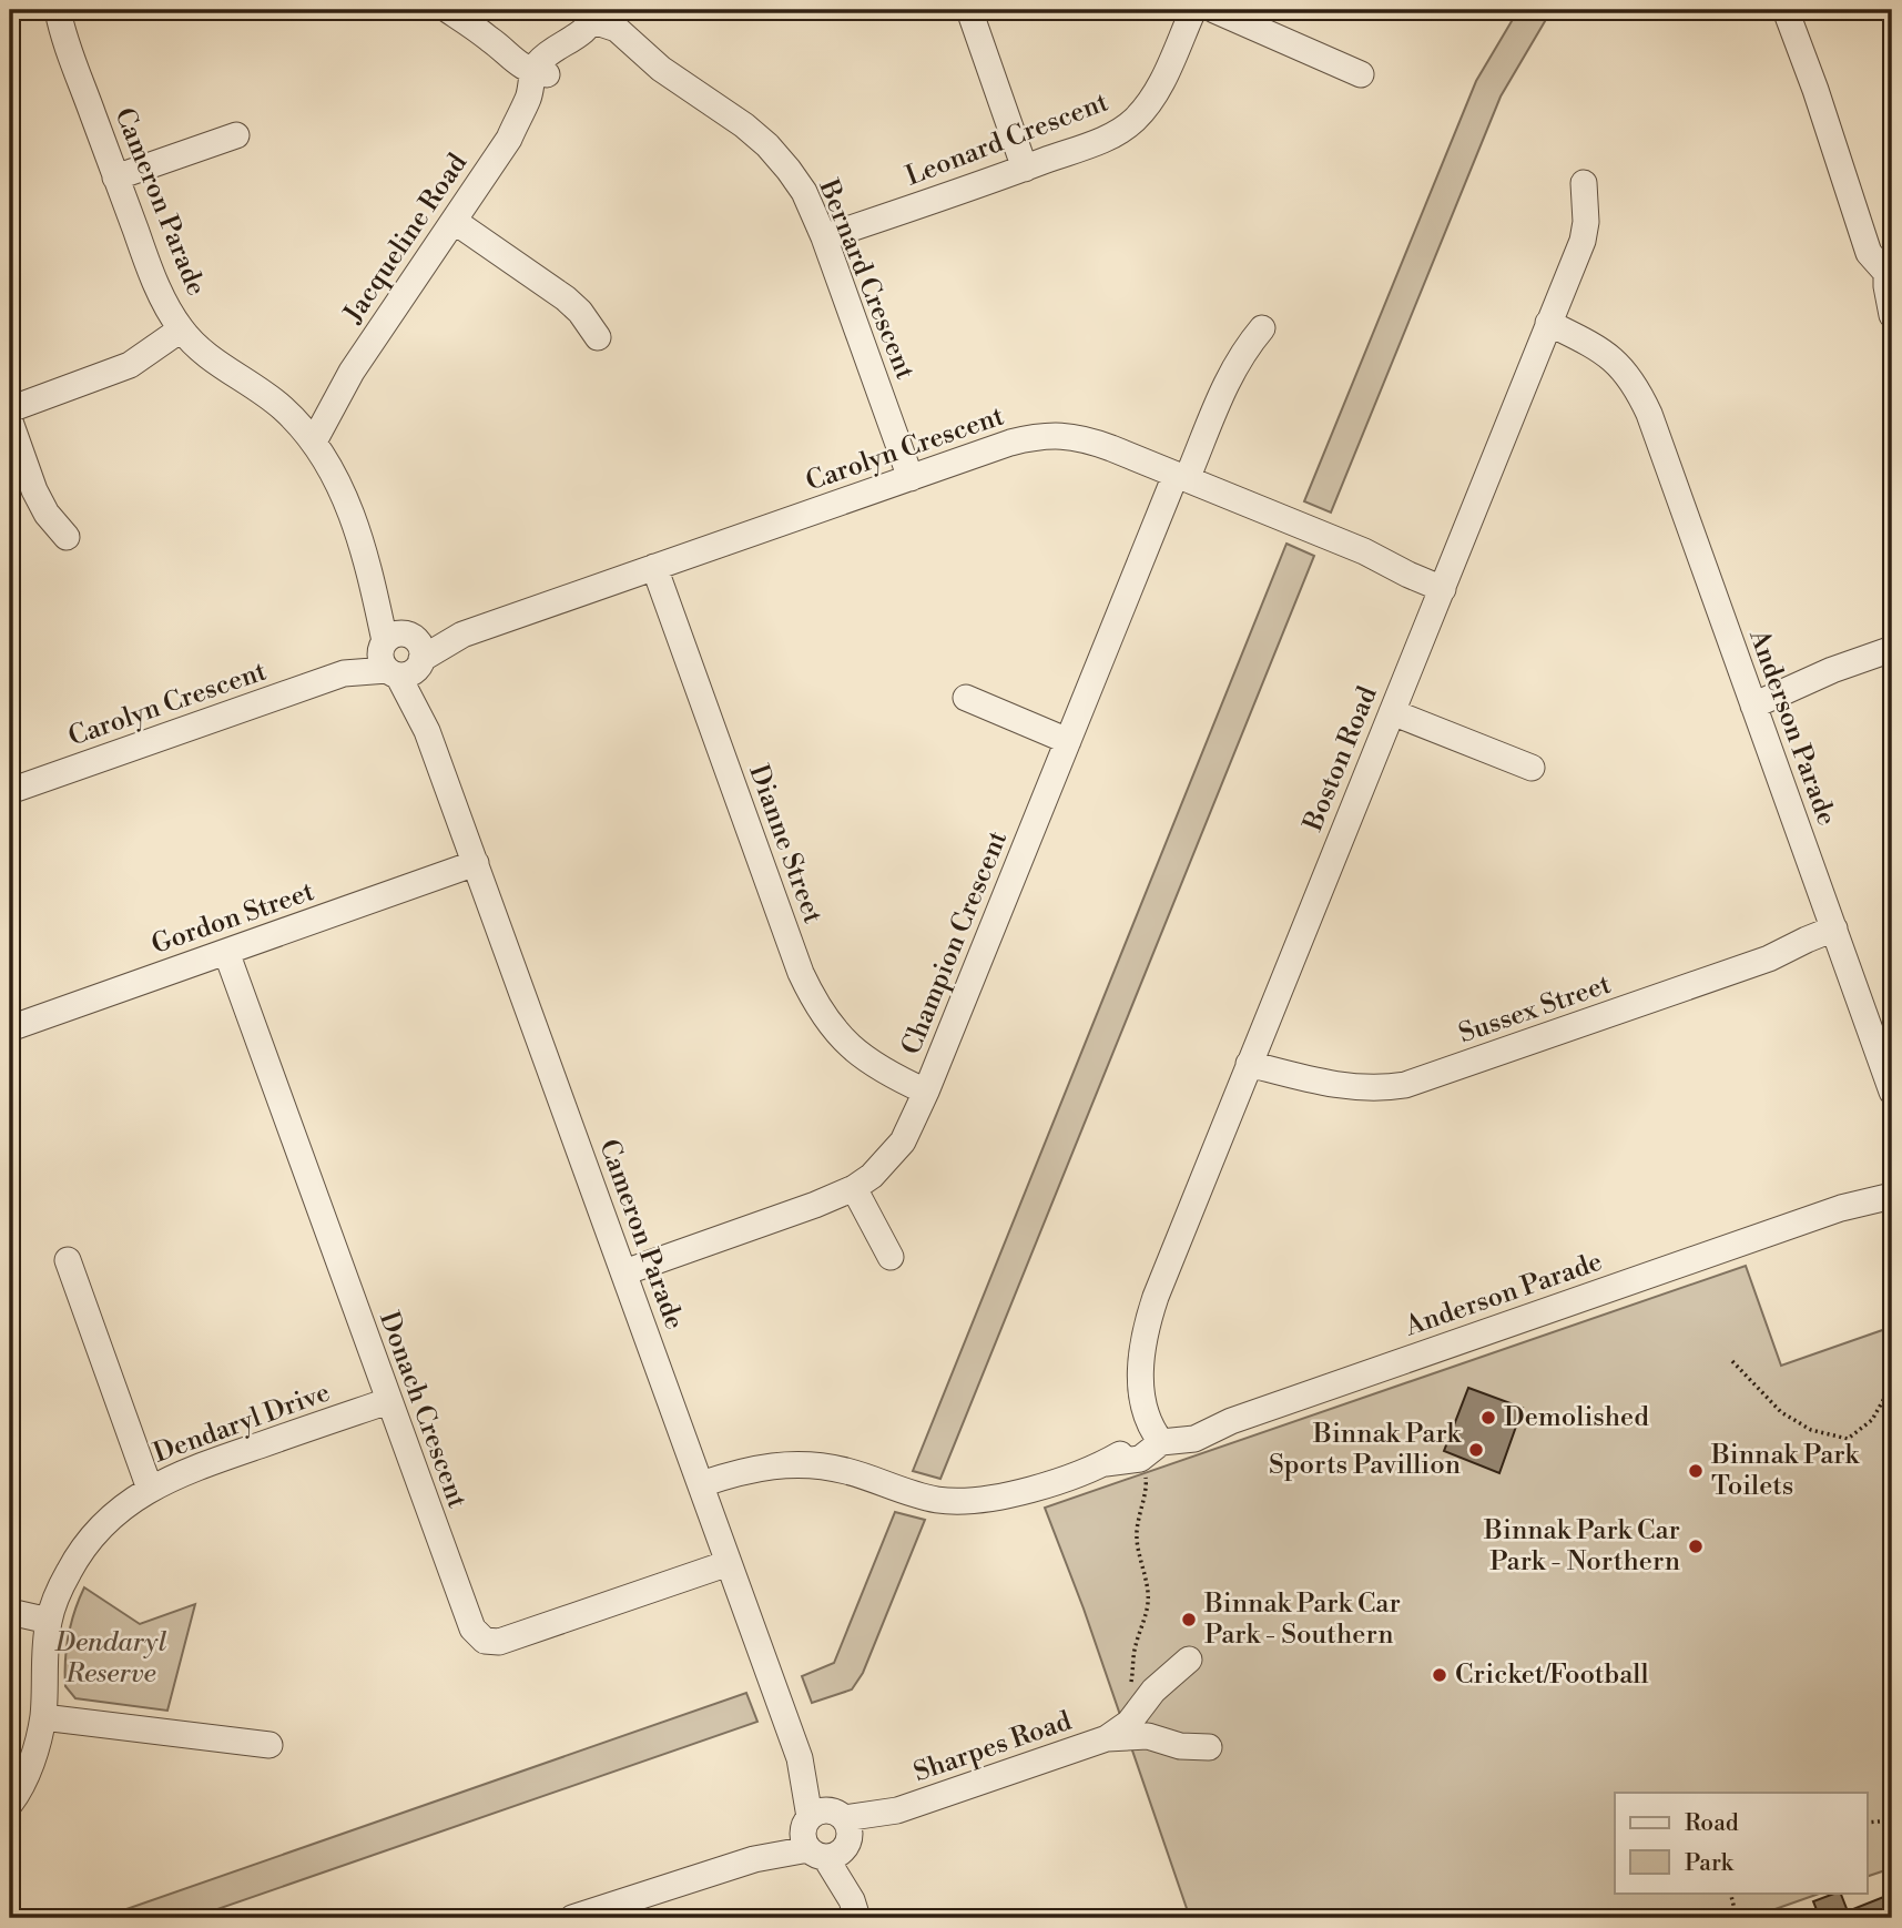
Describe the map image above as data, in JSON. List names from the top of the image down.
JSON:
{
  "streets": {
    "street": [
      "Leonard Crescent",
      "Cameron Parade",
      "Jacqueline Road",
      "Bernard Crescent",
      "Carolyn Crescent",
      "Anderson Parade",
      "Boston Road",
      "Dianne Street",
      "Gordon Street",
      "Champion Crescent",
      "Sussex Street",
      "Donach Crescent",
      "Dendaryl Drive",
      "Sharpes Road"
    ]
  },
  "crossings": [
    ["Leonard Crescent", "Bernard Crescent"],
    ["Cameron Parade", "Jacqueline Road"],
    ["Cameron Parade", "Carolyn Crescent"],
    ["Cameron Parade", "Anderson Parade"],
    ["Cameron Parade", "Gordon Street"],
    ["Cameron Parade", "Champion Crescent"],
    ["Cameron Parade", "Donach Crescent"],
    ["Cameron Parade", "Sharpes Road"],
    ["Bernard Crescent", "Carolyn Crescent"],
    ["Carolyn Crescent", "Boston Road"],
    ["Carolyn Crescent", "Dianne Street"],
    ["Carolyn Crescent", "Champion Crescent"],
    ["Anderson Parade", "Boston Road"],
    ["Anderson Parade", "Sussex Street"],
    ["Boston Road", "Sussex Street"],
    ["Dianne Street", "Champion Crescent"],
    ["Gordon Street", "Donach Crescent"],
    ["Donach Crescent", "Dendaryl Drive"]
  ],
  "parks": ["Dendaryl Reserve"],
  "places": [
    "Demolished",
    "Binnak Park Sports Pavillion",
    "Binnak Park Toilets",
    "Binnak Park Car Park - Northern",
    "Binnak Park Car Park - Southern",
    "Cricket/Football"
  ],
  "legend": ["Road", "Park"]
}
